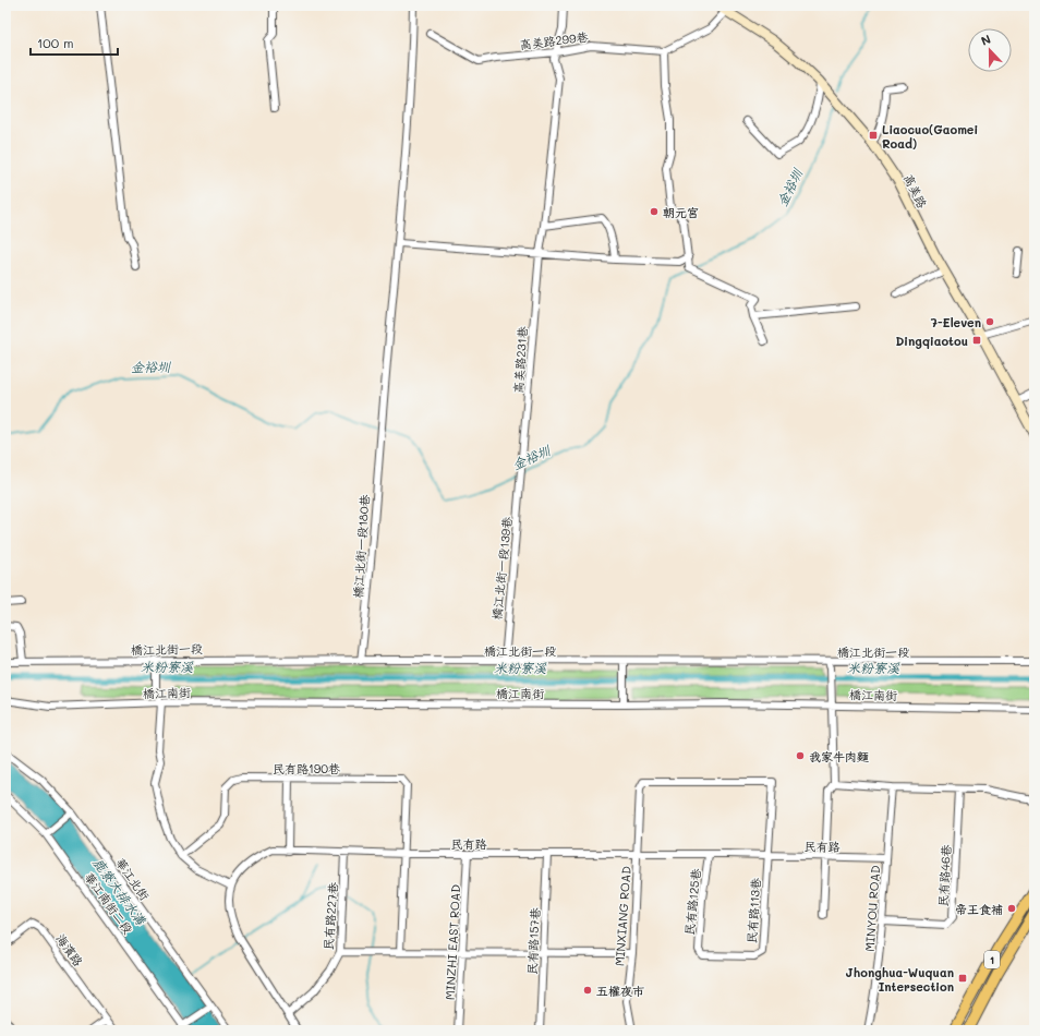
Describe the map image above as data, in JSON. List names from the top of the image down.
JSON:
{
  "streets": {
    "main road": ["1"],
    "street": [
      "高美路299巷",
      "高美路",
      "高美路231巷",
      "橋江北街一段180巷",
      "橋江北街一段139巷",
      "橋江北街一段",
      "橋江南街",
      "民有路190巷",
      "民有路",
      "民有路46巷",
      "華江北街",
      "民有路125巷",
      "華江南街二段",
      "MINYOU ROAD",
      "民有路113巷",
      "民有路227巷",
      "MINXIANG ROAD",
      "民有路157巷",
      "MINZHI EAST ROAD",
      "海濱路"
    ]
  },
  "crossings": [
    ["高美路299巷", "高美路"],
    ["高美路299巷", "高美路231巷"],
    ["高美路231巷", "橋江北街一段139巷"],
    ["橋江北街一段180巷", "橋江北街一段"],
    ["橋江北街一段139巷", "橋江北街一段"],
    ["民有路190巷", "民有路"],
    ["民有路", "民有路125巷"],
    ["民有路", "MINYOU ROAD"],
    ["民有路", "民有路113巷"],
    ["民有路", "民有路227巷"],
    ["民有路", "MINXIANG ROAD"],
    ["民有路", "民有路157巷"],
    ["民有路", "MINZHI EAST ROAD"],
    ["民有路46巷", "MINYOU ROAD"],
    ["民有路125巷", "民有路113巷"],
    ["民有路113巷", "MINXIANG ROAD"]
  ],
  "water": ["金裕圳", "米粉寮溪", "鹿寮大排水溝"],
  "places": {
    "transit": ["Liaocuo(Gaomei Road)", "Dingqiaotou", "Jhonghua-Wuquan Intersection"],
    "other": [
      "朝元宮",
      "7-Eleven",
      "我家牛肉麵",
      "帝王食補",
      "五權夜市"
    ]
  },
  "scale_bar": "100 m",
  "north": "top"
}
